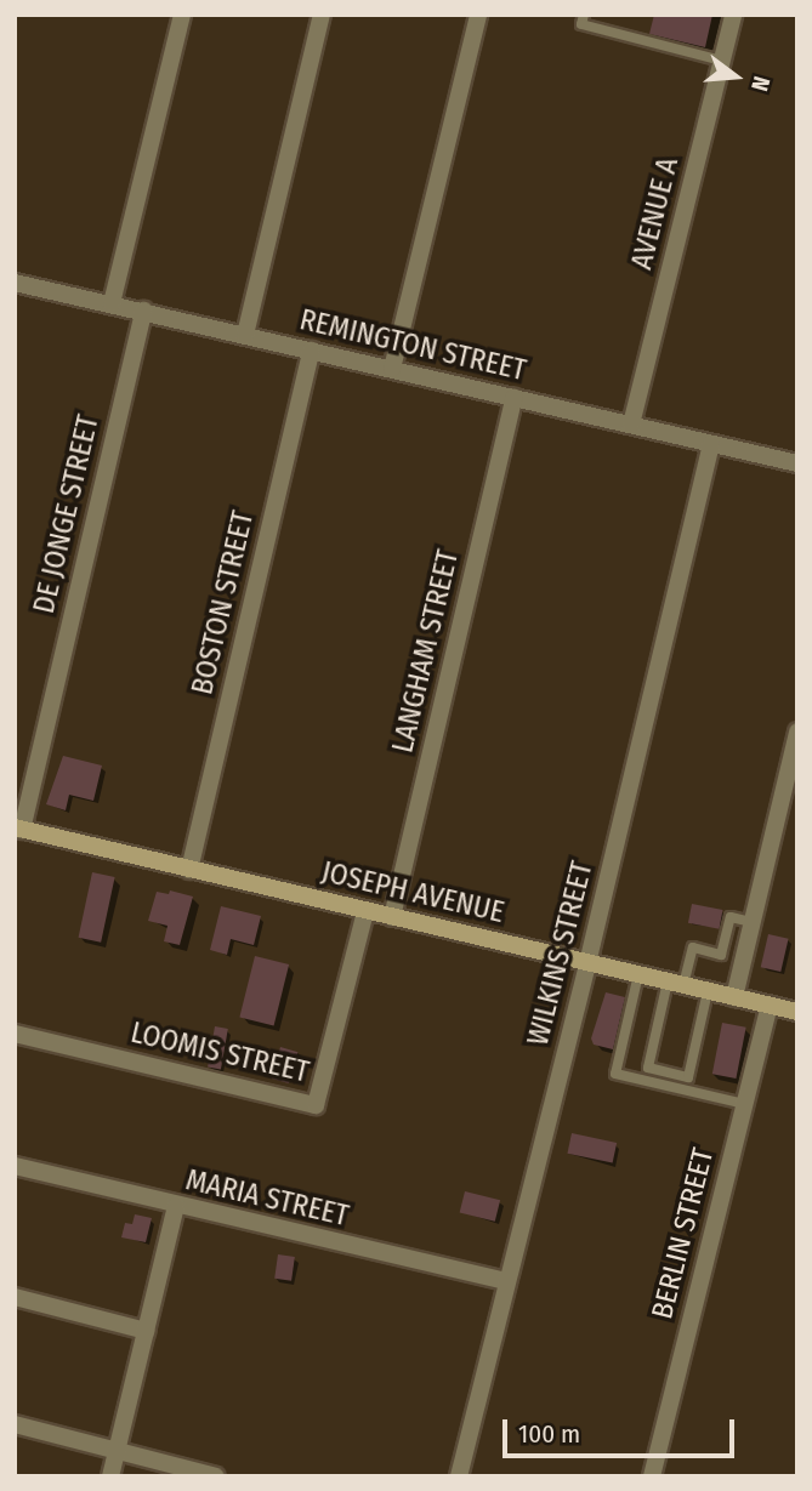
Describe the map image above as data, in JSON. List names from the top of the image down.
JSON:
{
  "streets": {
    "main road": ["JOSEPH AVENUE"],
    "street": [
      "AVENUE A",
      "REMINGTON STREET",
      "DE JONGE STREET",
      "BOSTON STREET",
      "LANGHAM STREET",
      "WILKINS STREET",
      "LOOMIS STREET",
      "MARIA STREET",
      "BERLIN STREET"
    ]
  },
  "crossings": [
    ["AVENUE A", "REMINGTON STREET"],
    ["REMINGTON STREET", "DE JONGE STREET"],
    ["REMINGTON STREET", "BOSTON STREET"],
    ["REMINGTON STREET", "LANGHAM STREET"],
    ["REMINGTON STREET", "WILKINS STREET"],
    ["DE JONGE STREET", "JOSEPH AVENUE"],
    ["BOSTON STREET", "JOSEPH AVENUE"],
    ["LANGHAM STREET", "JOSEPH AVENUE"],
    ["JOSEPH AVENUE", "WILKINS STREET"],
    ["JOSEPH AVENUE", "LOOMIS STREET"],
    ["JOSEPH AVENUE", "BERLIN STREET"],
    ["WILKINS STREET", "MARIA STREET"]
  ],
  "scale_bar": "100 m",
  "north": "right"
}
